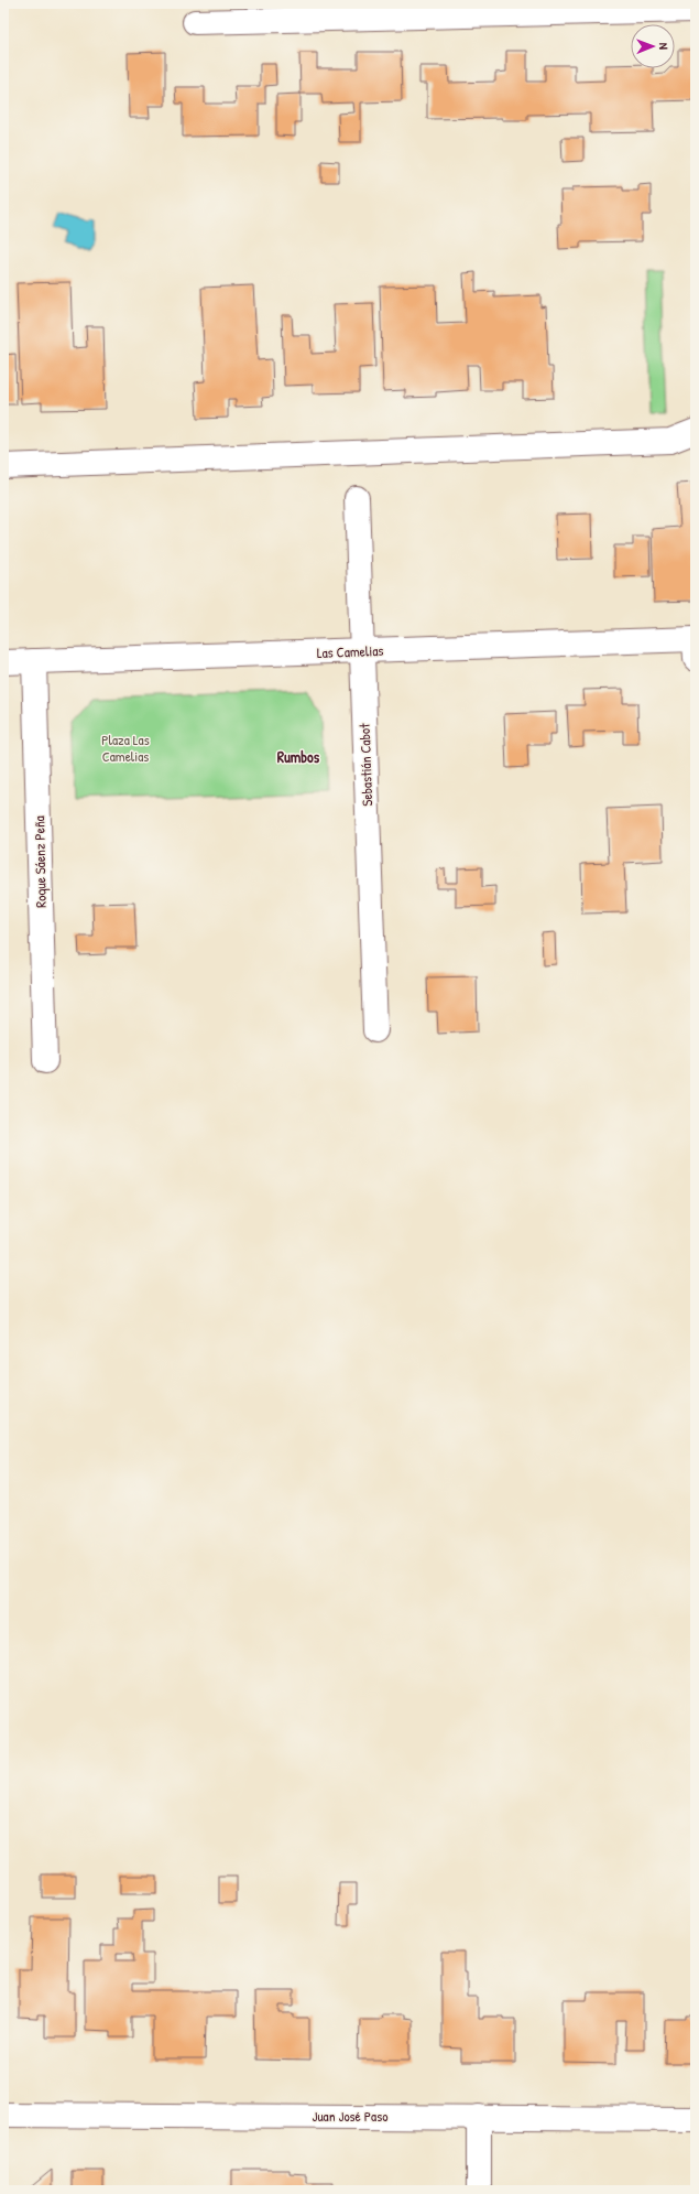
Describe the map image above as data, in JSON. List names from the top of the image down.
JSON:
{
  "streets": {
    "street": [
      "Las Camelias",
      "Sebastián Cabot",
      "Roque Sáenz Peña",
      "Juan José Paso"
    ]
  },
  "crossings": [
    ["Las Camelias", "Sebastián Cabot"],
    ["Las Camelias", "Roque Sáenz Peña"]
  ],
  "districts": ["Rumbos"],
  "parks": ["Plaza Las Camelias"],
  "north": "right"
}
